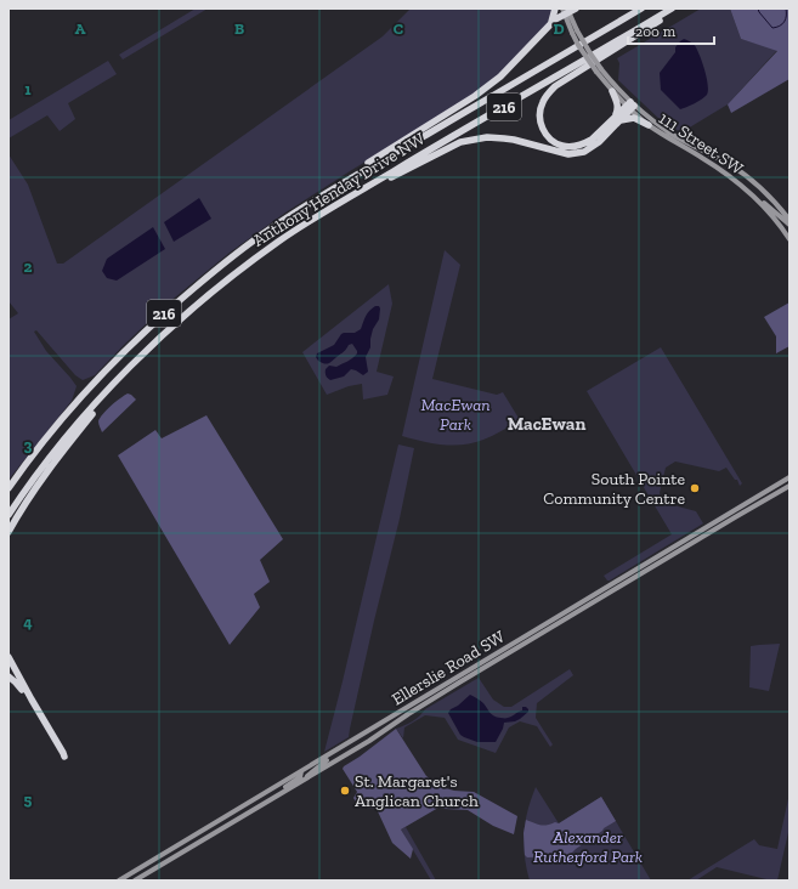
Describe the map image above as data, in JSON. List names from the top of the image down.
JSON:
{
  "streets": {
    "highway": ["216", "Anthony Henday Drive NW"],
    "main road": ["111 Street SW", "Ellerslie Road SW"]
  },
  "districts": ["MacEwan"],
  "parks": ["MacEwan Park", "Alexander Rutherford Park"],
  "places": ["South Pointe Community Centre", "St. Margaret's Anglican Church"],
  "scale_bar": "200 m",
  "grid": {
    "columns": [
      "A",
      "B",
      "C",
      "D"
    ],
    "rows": [
      "1",
      "2",
      "3",
      "4",
      "5"
    ]
  }
}
